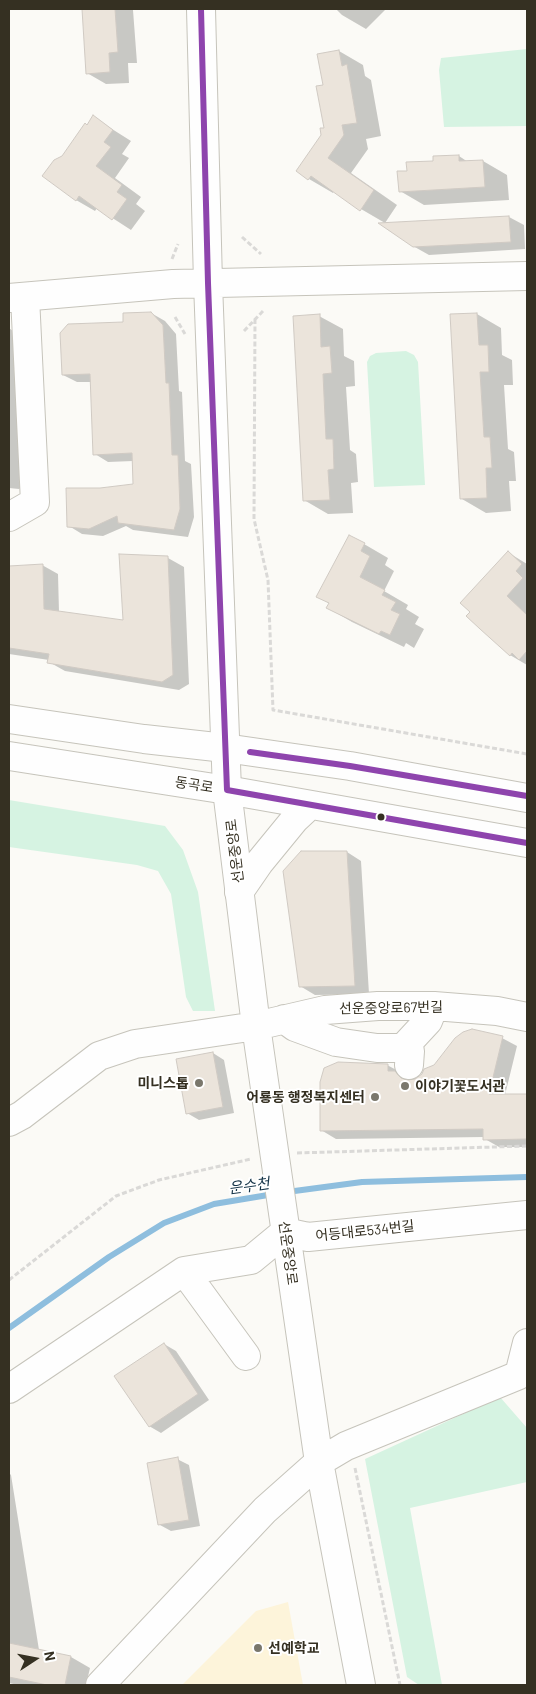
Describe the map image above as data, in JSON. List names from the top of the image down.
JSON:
{
  "streets": {
    "street": [
      "동곡로",
      "선운중앙로",
      "선운중앙로67번길",
      "어등대로534번길"
    ]
  },
  "crossings": [
    ["동곡로", "선운중앙로"],
    ["선운중앙로", "선운중앙로67번길"],
    ["선운중앙로", "어등대로534번길"]
  ],
  "water": ["운수천"],
  "places": [
    "미니스톱",
    "이야기꽃도서관",
    "어룡동 행정복지센터",
    "선예학교"
  ],
  "north": "right"
}
